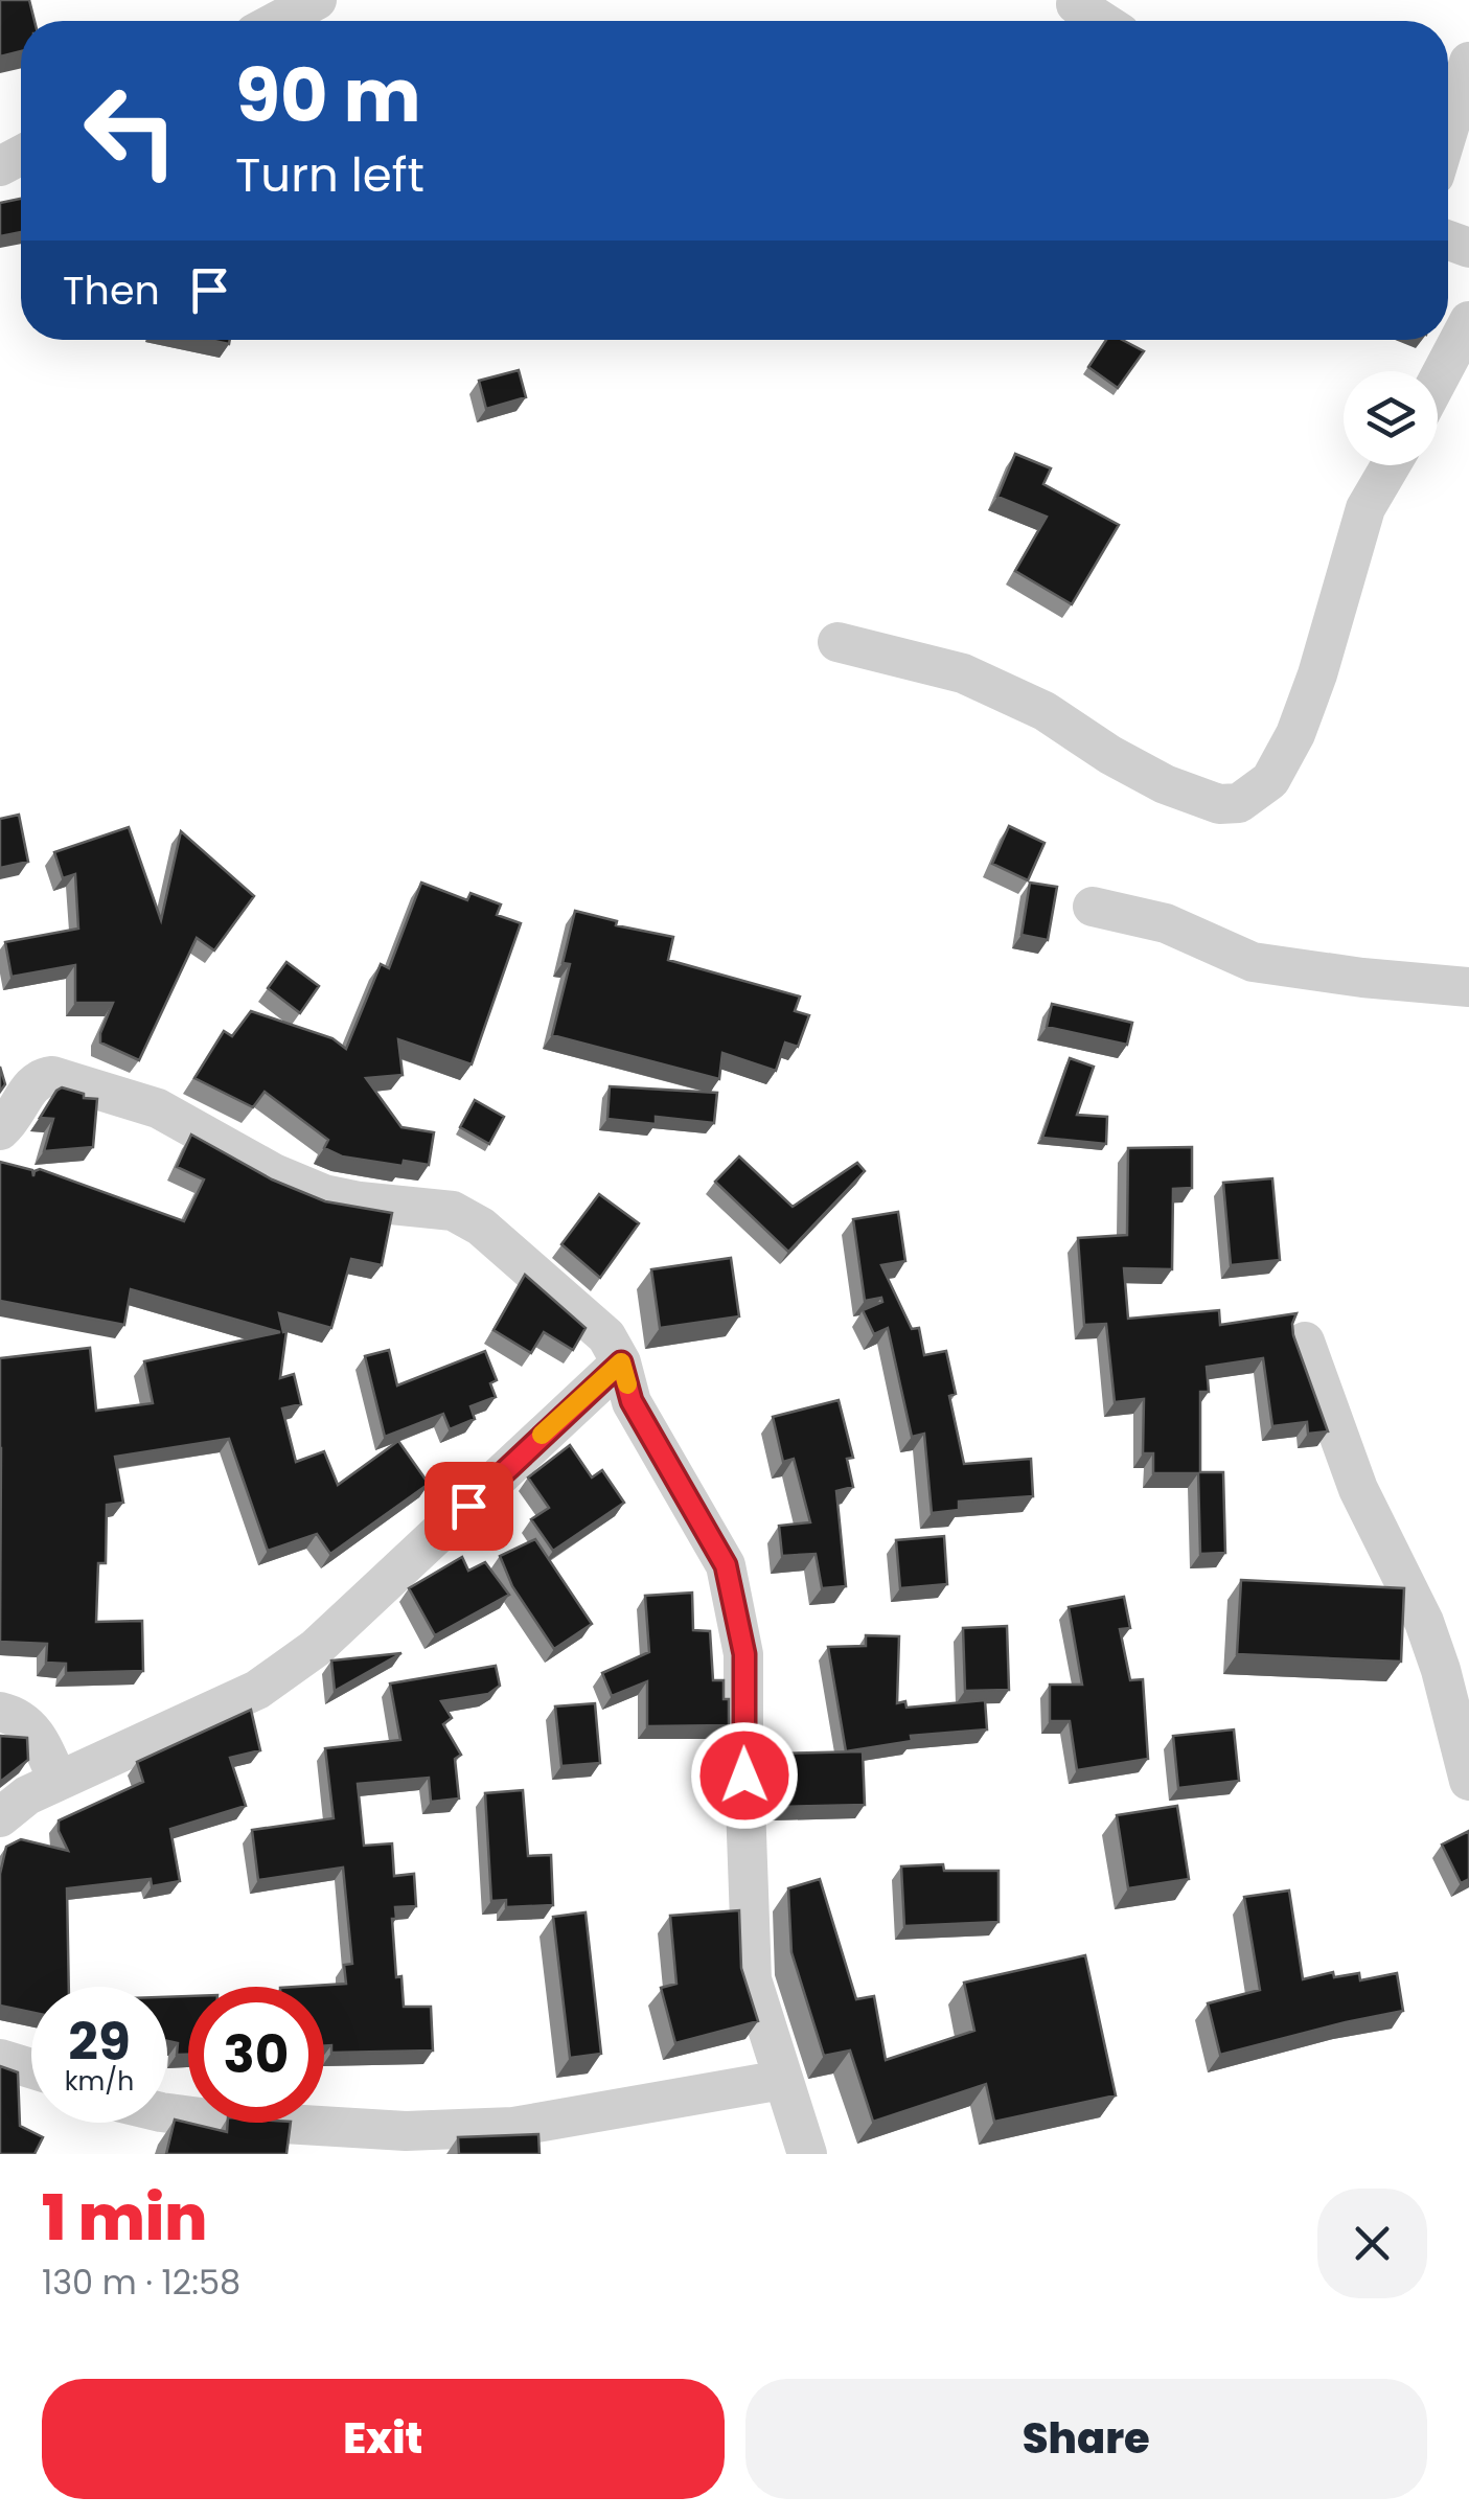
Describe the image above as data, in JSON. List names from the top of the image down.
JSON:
{
  "page": {
    "turn": ["90 m", "Turn left"],
    "then": "Then",
    "speed": "29 km/h",
    "limit": "30",
    "heading": ["1 min", "130 m · 12:58"],
    "buttons": ["Exit", "Share"]
  }
}
